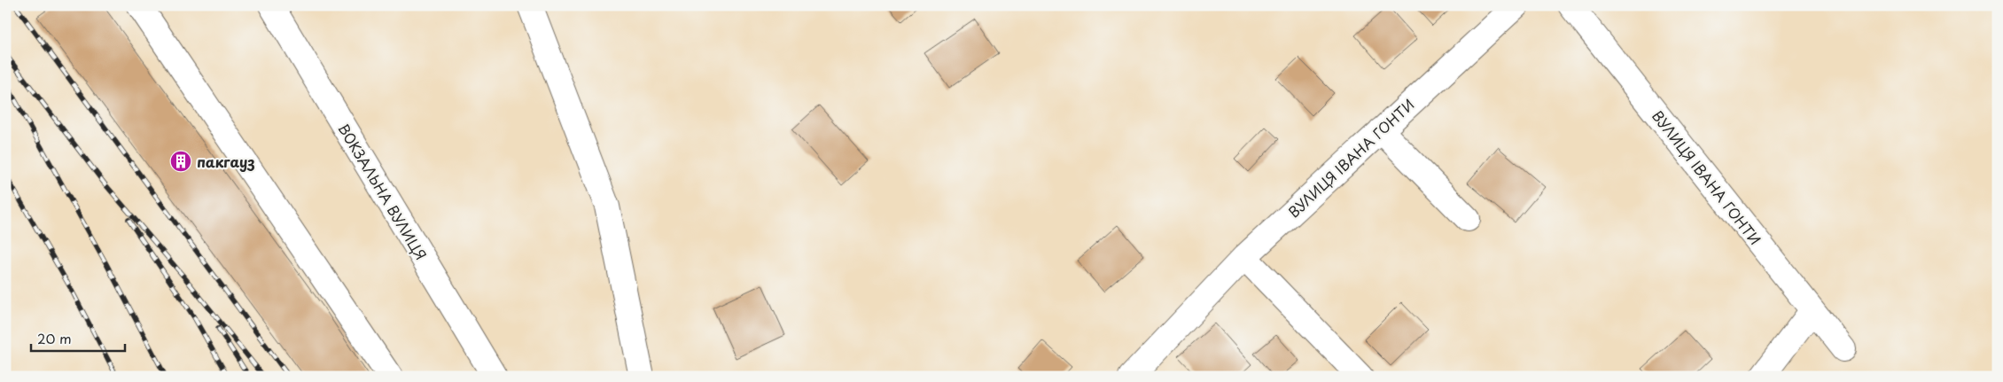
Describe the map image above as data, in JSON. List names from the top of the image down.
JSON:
{
  "streets": {
    "street": ["ВУЛИЦЯ ІВАНА ГОНТИ", "ВОКЗАЛЬНА ВУЛИЦЯ"]
  },
  "places": {
    "building": ["пакгауз"]
  },
  "scale_bar": "20 m"
}
